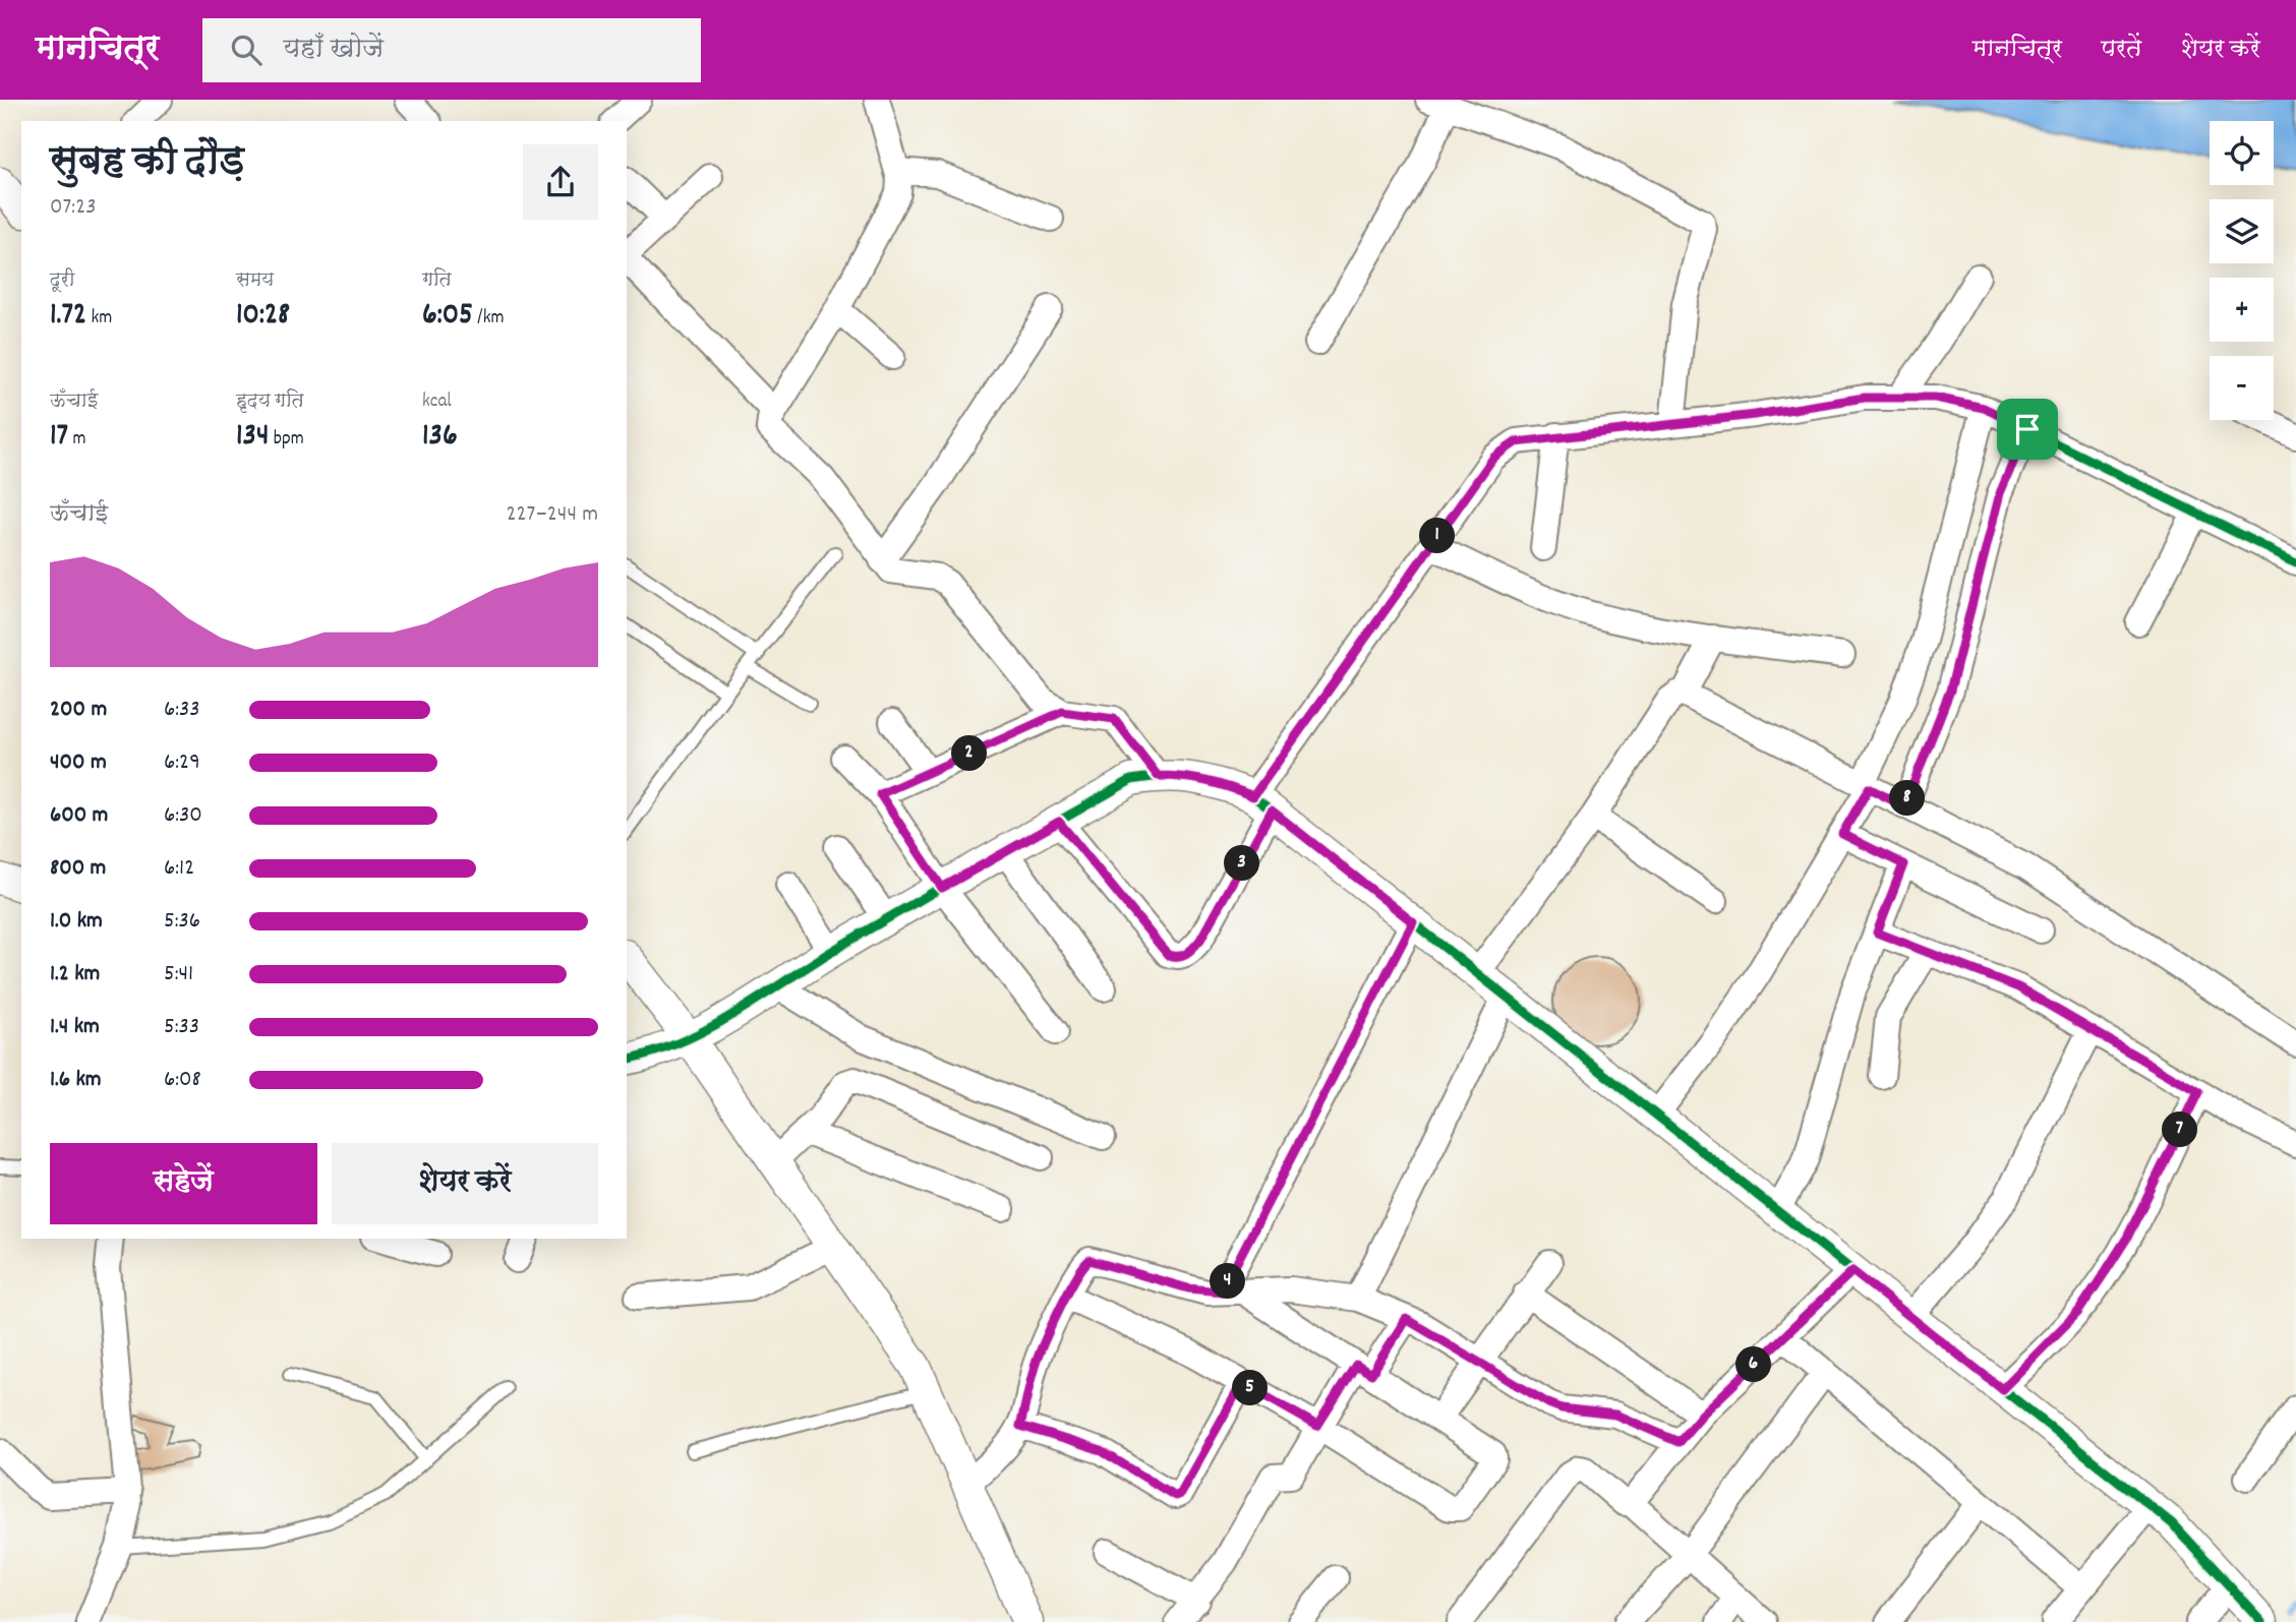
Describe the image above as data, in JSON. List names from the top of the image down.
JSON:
{
  "page": {
    "header": "मानचित्र",
    "search": "यहाँ खोजें",
    "nav": ["मानचित्र", "परतें", "शेयर करें"],
    "map_buttons": ["+", "−"],
    "heading": ["सुबह की दौड़", "07:23"],
    "stats": [
      ["दूरी", "1.72 km"],
      ["समय", "10:28"],
      ["गति", "6:05 /km"],
      ["ऊँचाई", "17 m"],
      ["हृदय गति", "134 bpm"],
      ["kcal", "136"]
    ],
    "chart": ["ऊँचाई", "227–244 m"],
    "pins": [
      "1",
      "2",
      "8",
      "3",
      "7",
      "4",
      "6",
      "5"
    ],
    "list": [
      {
        "name": "200 m",
        "note": "6:33"
      },
      {
        "name": "400 m",
        "note": "6:29"
      },
      {
        "name": "600 m",
        "note": "6:30"
      },
      {
        "name": "800 m",
        "note": "6:12"
      },
      {
        "name": "1.0 km",
        "note": "5:36"
      },
      {
        "name": "1.2 km",
        "note": "5:41"
      },
      {
        "name": "1.4 km",
        "note": "5:33"
      },
      {
        "name": "1.6 km",
        "note": "6:08"
      }
    ],
    "buttons": ["सहेजें", "शेयर करें"]
  }
}
